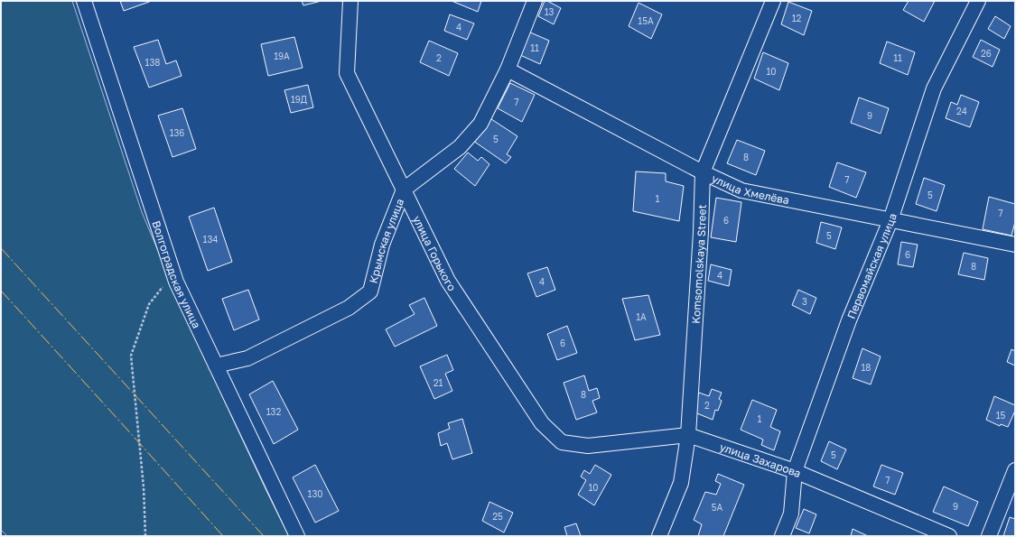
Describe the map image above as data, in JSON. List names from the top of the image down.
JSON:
{
  "streets": {
    "street": [
      "улица Хмелёва",
      "Крымская улица",
      "улица Горького",
      "Komsomolskaya Street",
      "Первомайская улица",
      "Волгоградская улица",
      "улица Захарова"
    ]
  },
  "crossings": [
    ["улица Хмелёва", "Крымская улица"],
    ["улица Хмелёва", "Komsomolskaya Street"],
    ["улица Хмелёва", "Первомайская улица"],
    ["Крымская улица", "улица Горького"],
    ["Крымская улица", "Волгоградская улица"],
    ["улица Горького", "улица Захарова"],
    ["Komsomolskaya Street", "улица Захарова"],
    ["Первомайская улица", "улица Захарова"]
  ],
  "house_numbers": [
    "13",
    "12",
    "15А",
    "4",
    "11",
    "26",
    "19А",
    "2",
    "11",
    "138",
    "10",
    "19Д",
    "7",
    "24",
    "9",
    "136",
    "5",
    "8",
    "7",
    "5",
    "1",
    "7",
    "6",
    "5",
    "134",
    "6",
    "8",
    "4",
    "4",
    "3",
    "1А",
    "6",
    "18",
    "21",
    "8",
    "2",
    "132",
    "15",
    "1",
    "5",
    "7",
    "10",
    "130",
    "9",
    "5А",
    "25"
  ]
}
